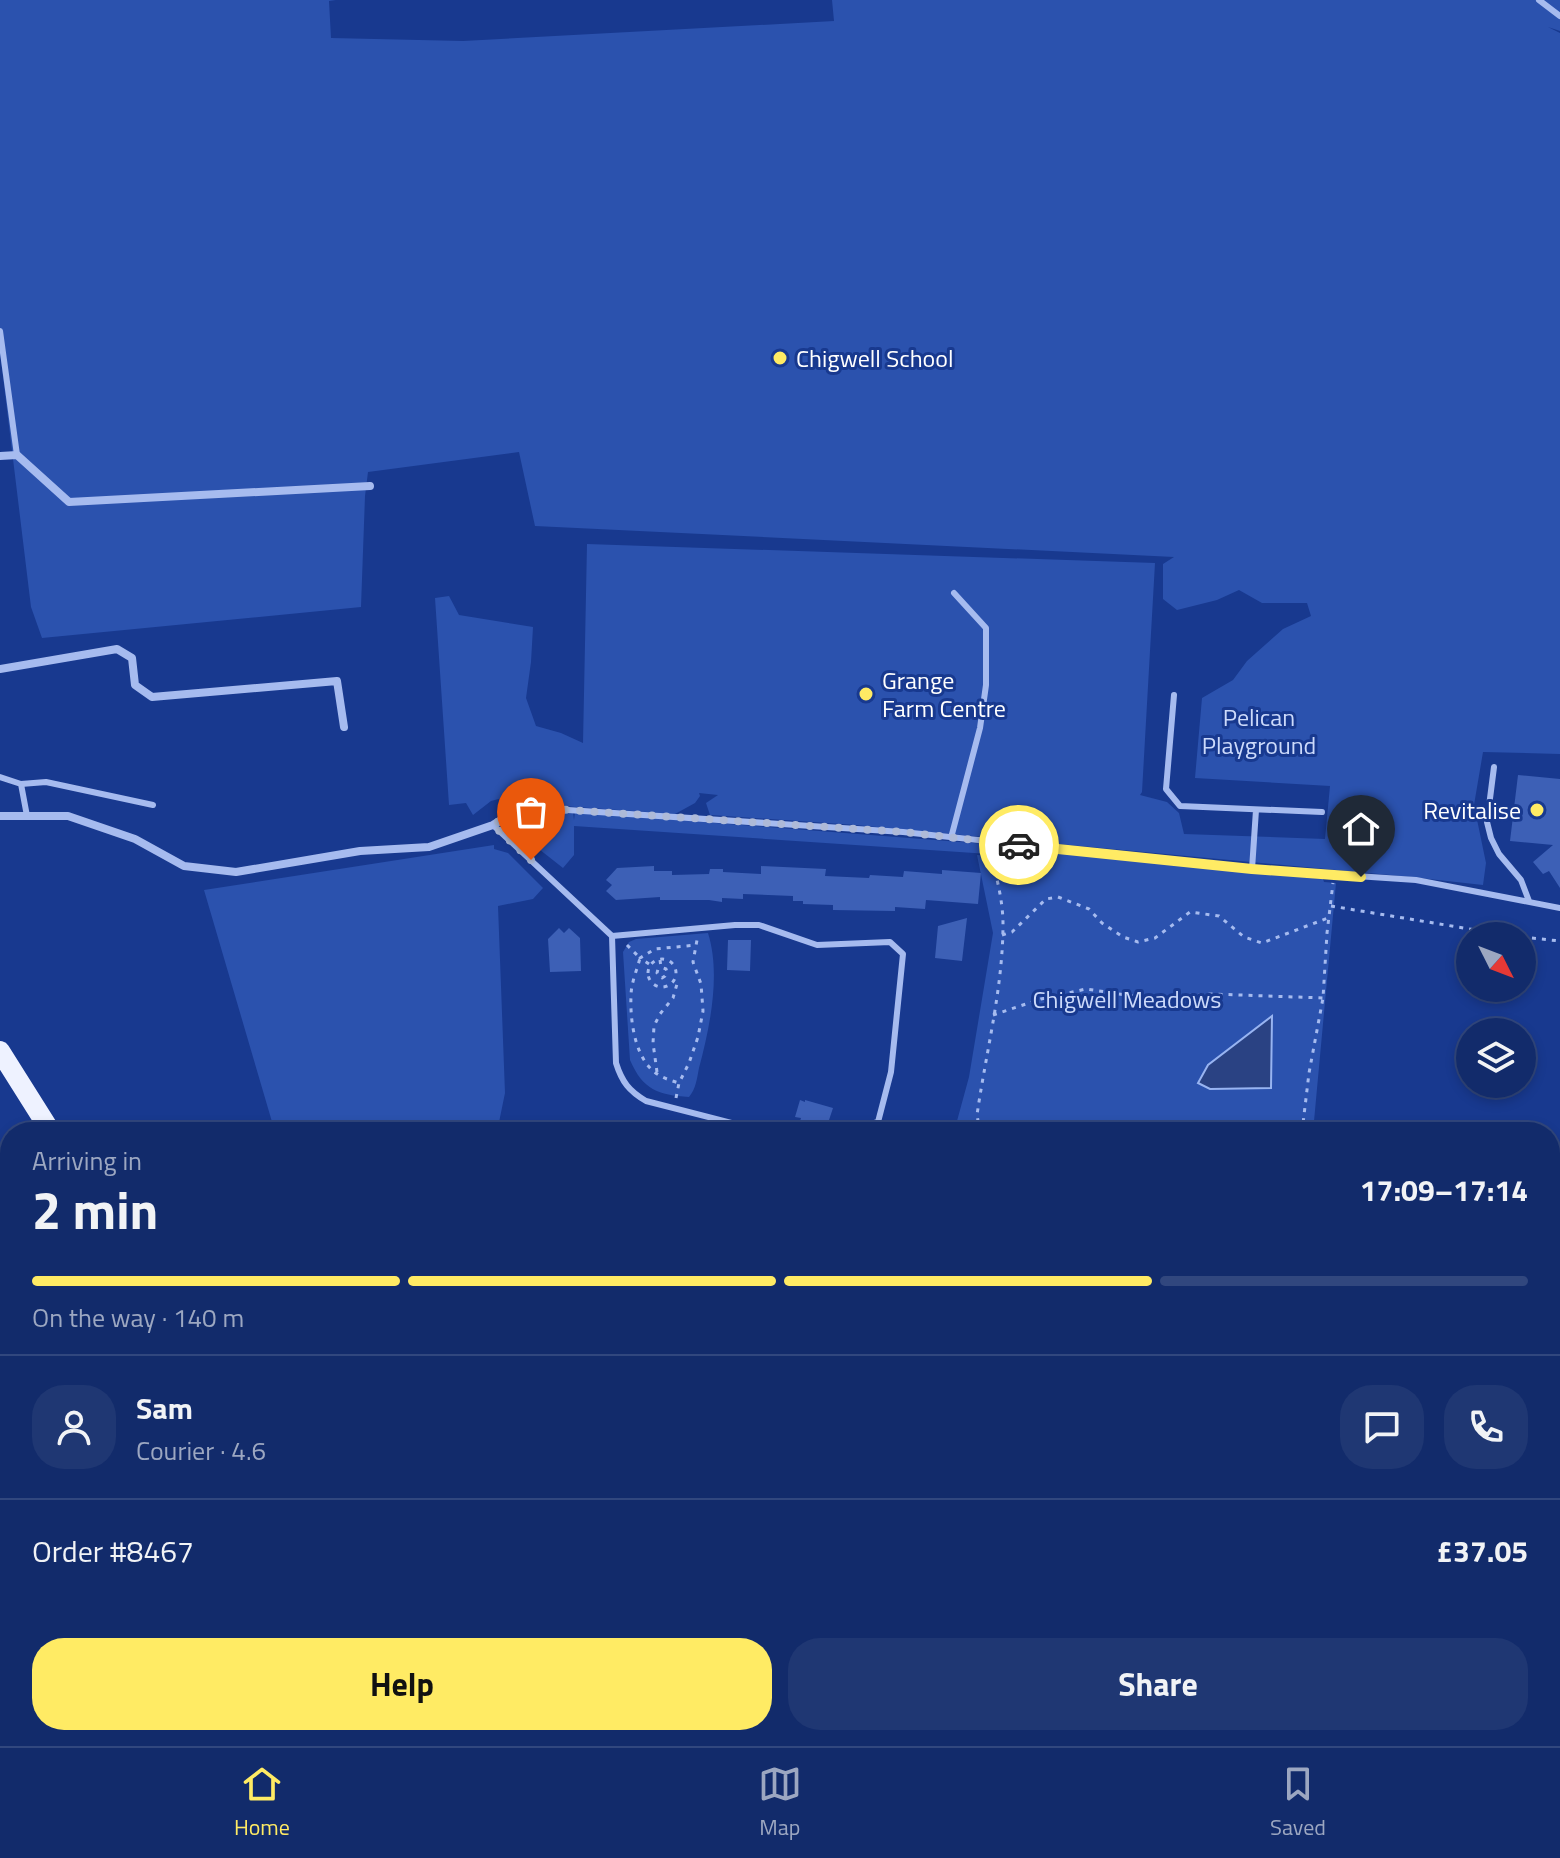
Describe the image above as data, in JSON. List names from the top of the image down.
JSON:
{
  "parks": ["Pelican Playground", "Chigwell Meadows"],
  "places": ["Chigwell School", "Grange Farm Centre", "Revitalise"],
  "north": "bottom right",
  "page": {
    "heading": ["2 min", "Arriving in", "17:09–17:14"],
    "panel": [
      "Sam",
      "Courier · 4.6",
      "Order #8467",
      "£37.05"
    ],
    "bar": "On the way · 140 m",
    "buttons": ["Help", "Share"],
    "tabs": ["Home", "Map", "Saved"]
  }
}
